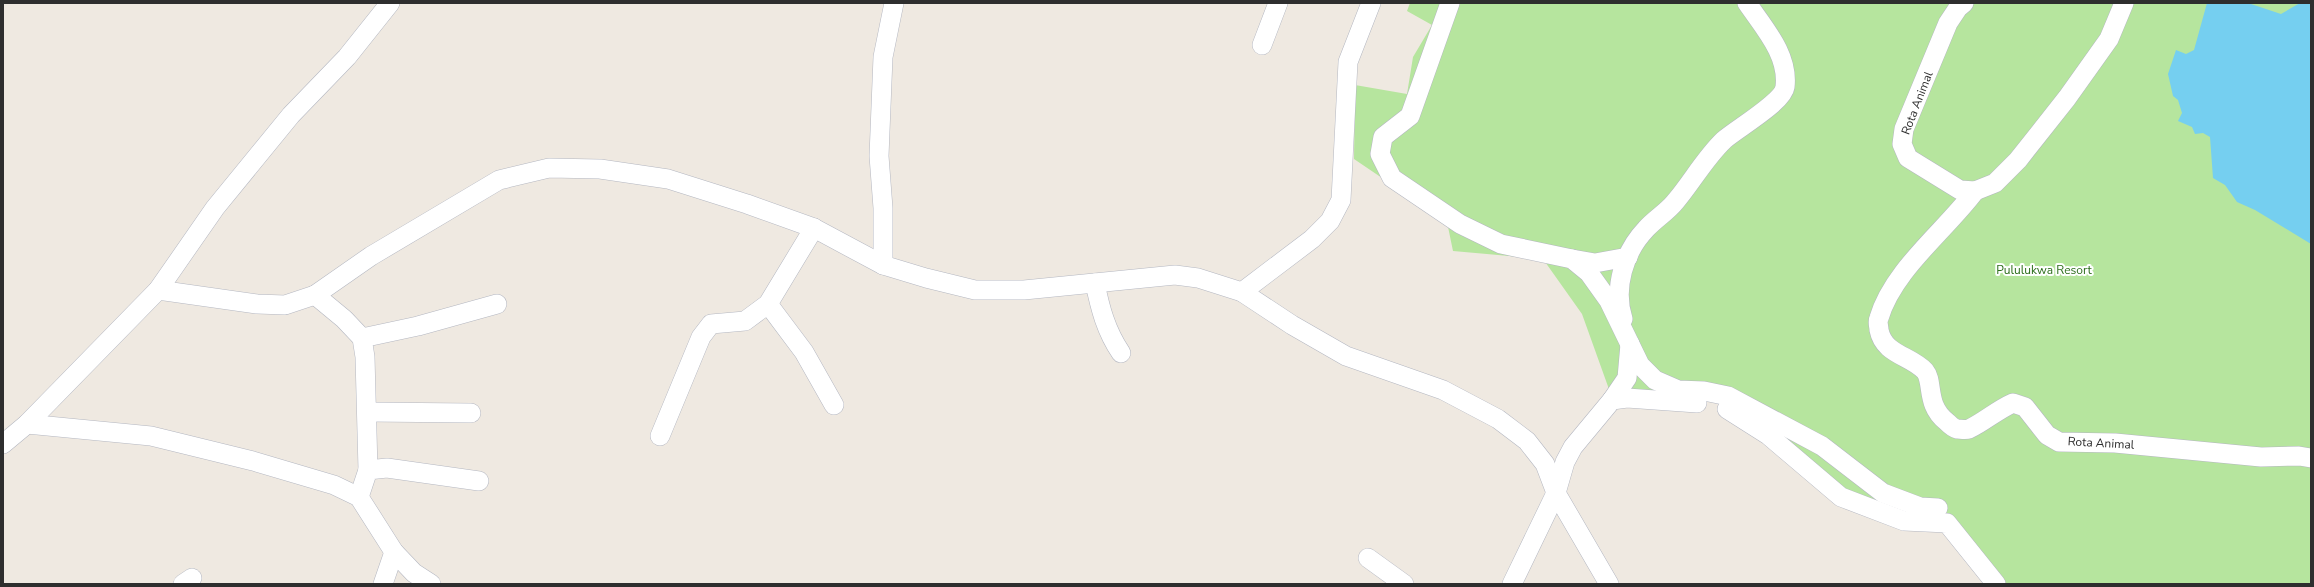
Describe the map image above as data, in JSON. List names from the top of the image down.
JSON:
{
  "streets": {
    "street": ["Rota Animal"]
  },
  "parks": ["Pululukwa Resort"]
}
